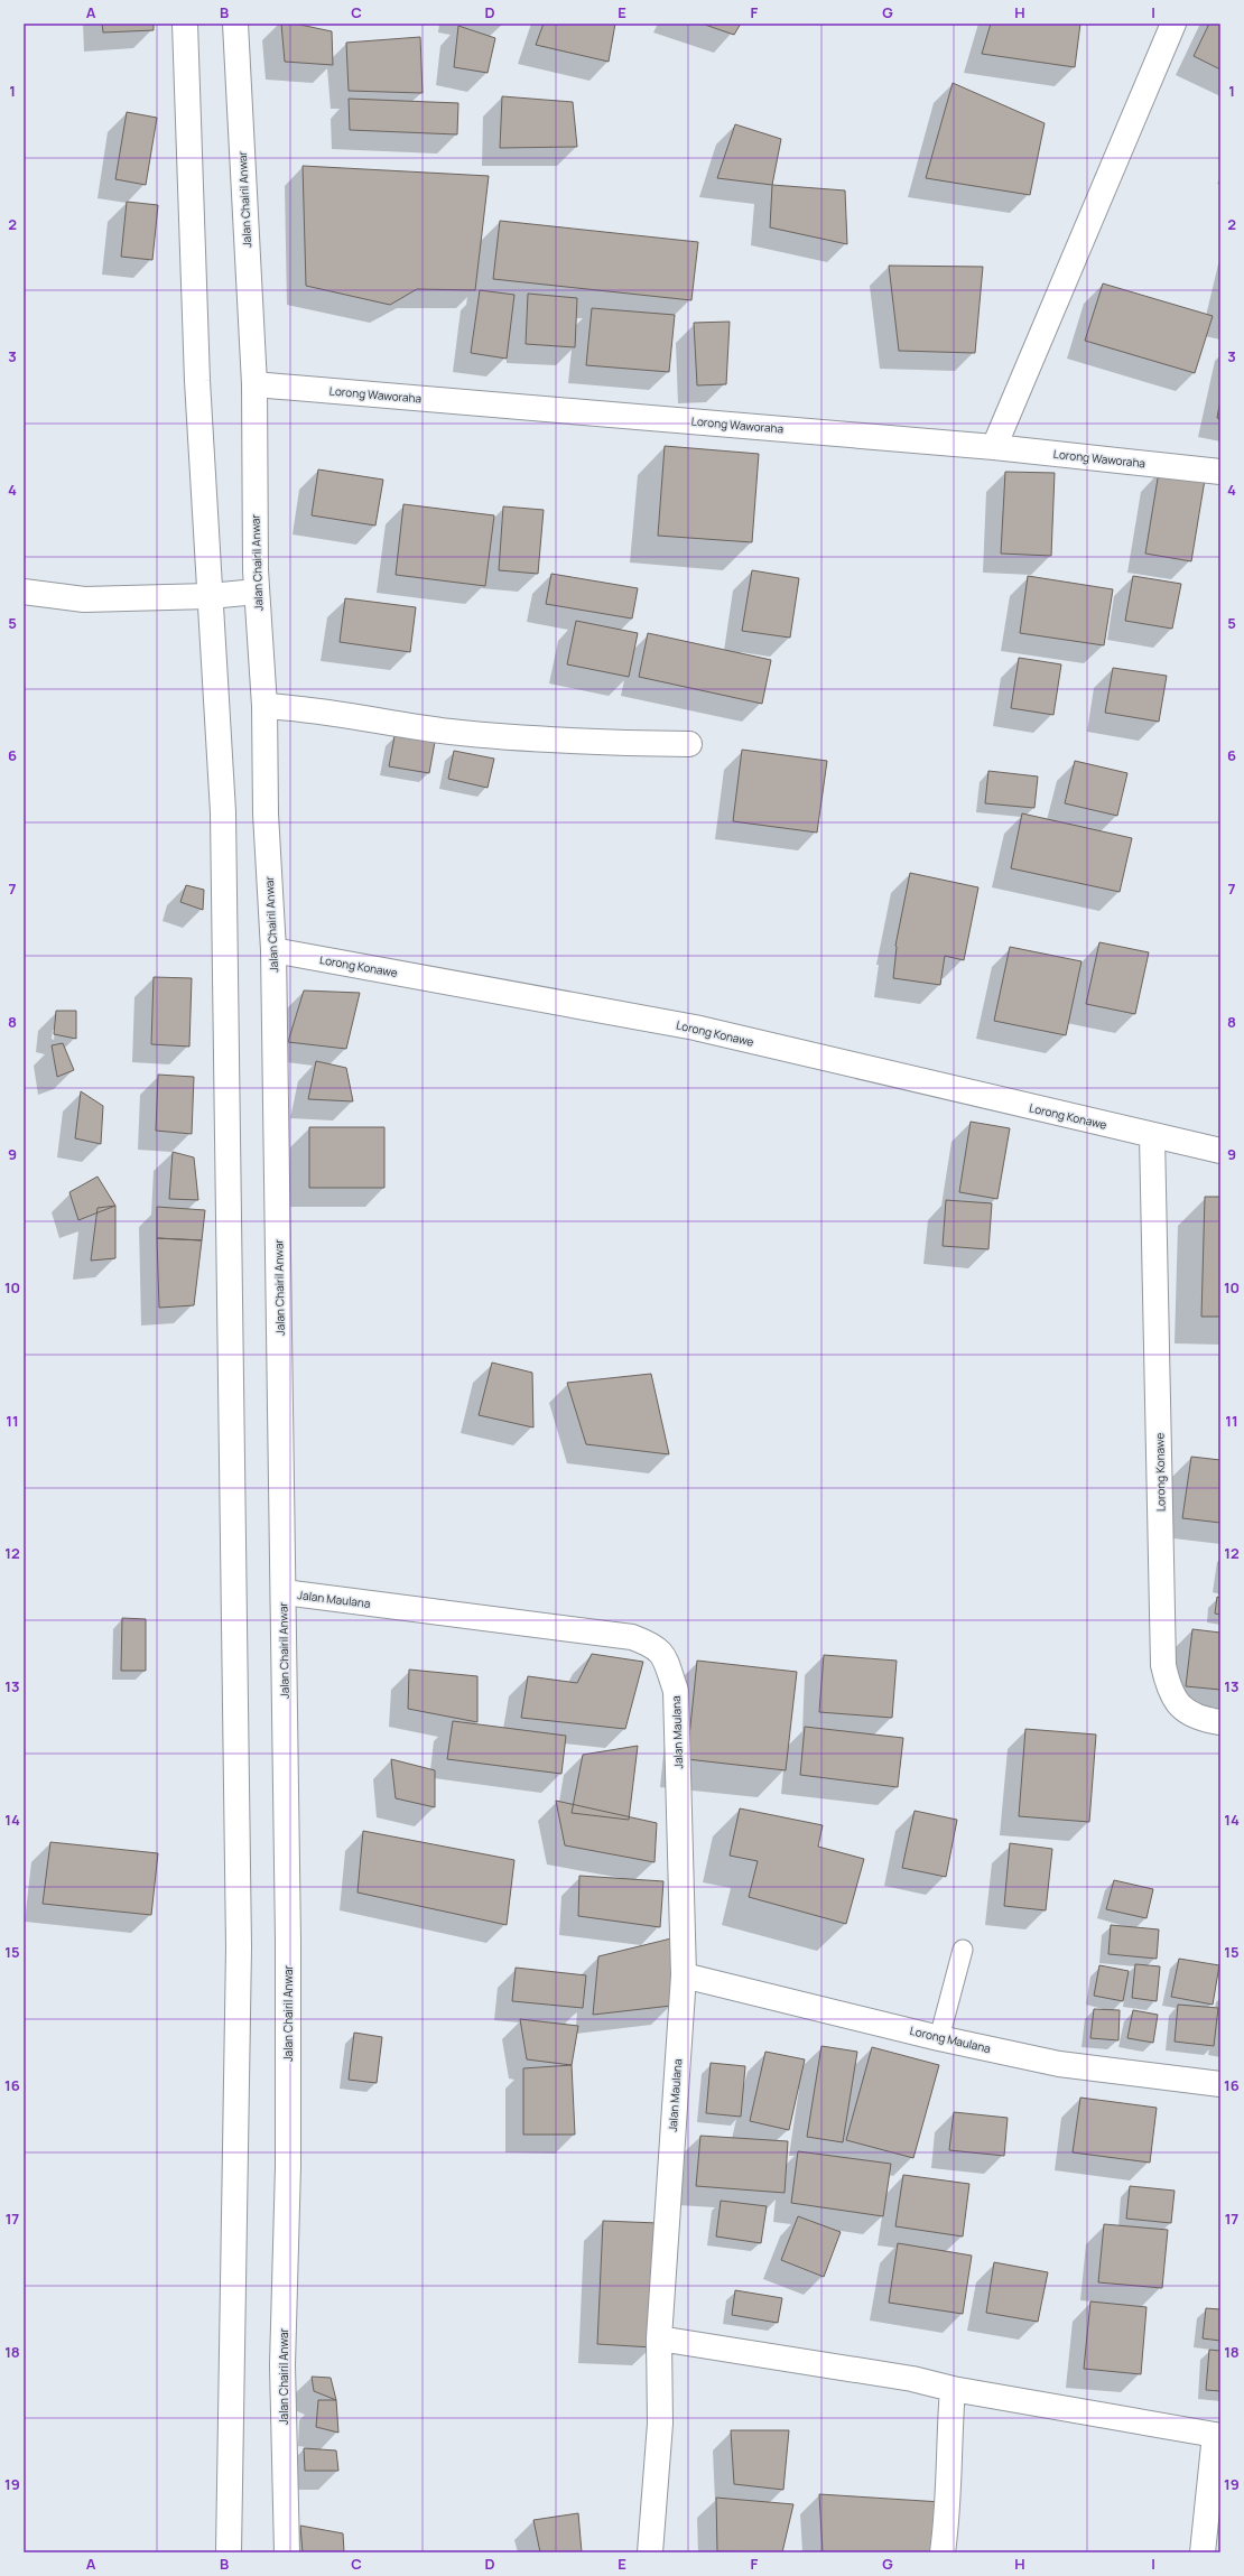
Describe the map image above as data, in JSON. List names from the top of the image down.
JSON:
{
  "streets": {
    "street": [
      "Jalan Chairil Anwar",
      "Lorong Waworaha",
      "Lorong Konawe",
      "Jalan Maulana",
      "Lorong Maulana"
    ]
  },
  "crossings": [
    ["Jalan Chairil Anwar", "Lorong Waworaha"],
    ["Jalan Chairil Anwar", "Lorong Konawe"],
    ["Jalan Chairil Anwar", "Jalan Maulana"],
    ["Jalan Maulana", "Lorong Maulana"]
  ],
  "grid": {
    "columns": [
      "A",
      "B",
      "C",
      "D",
      "E",
      "F",
      "G",
      "H",
      "I"
    ],
    "rows": [
      "1",
      "2",
      "3",
      "4",
      "5",
      "6",
      "7",
      "8",
      "9",
      "10",
      "11",
      "12",
      "13",
      "14",
      "15",
      "16",
      "17",
      "18",
      "19"
    ]
  }
}
